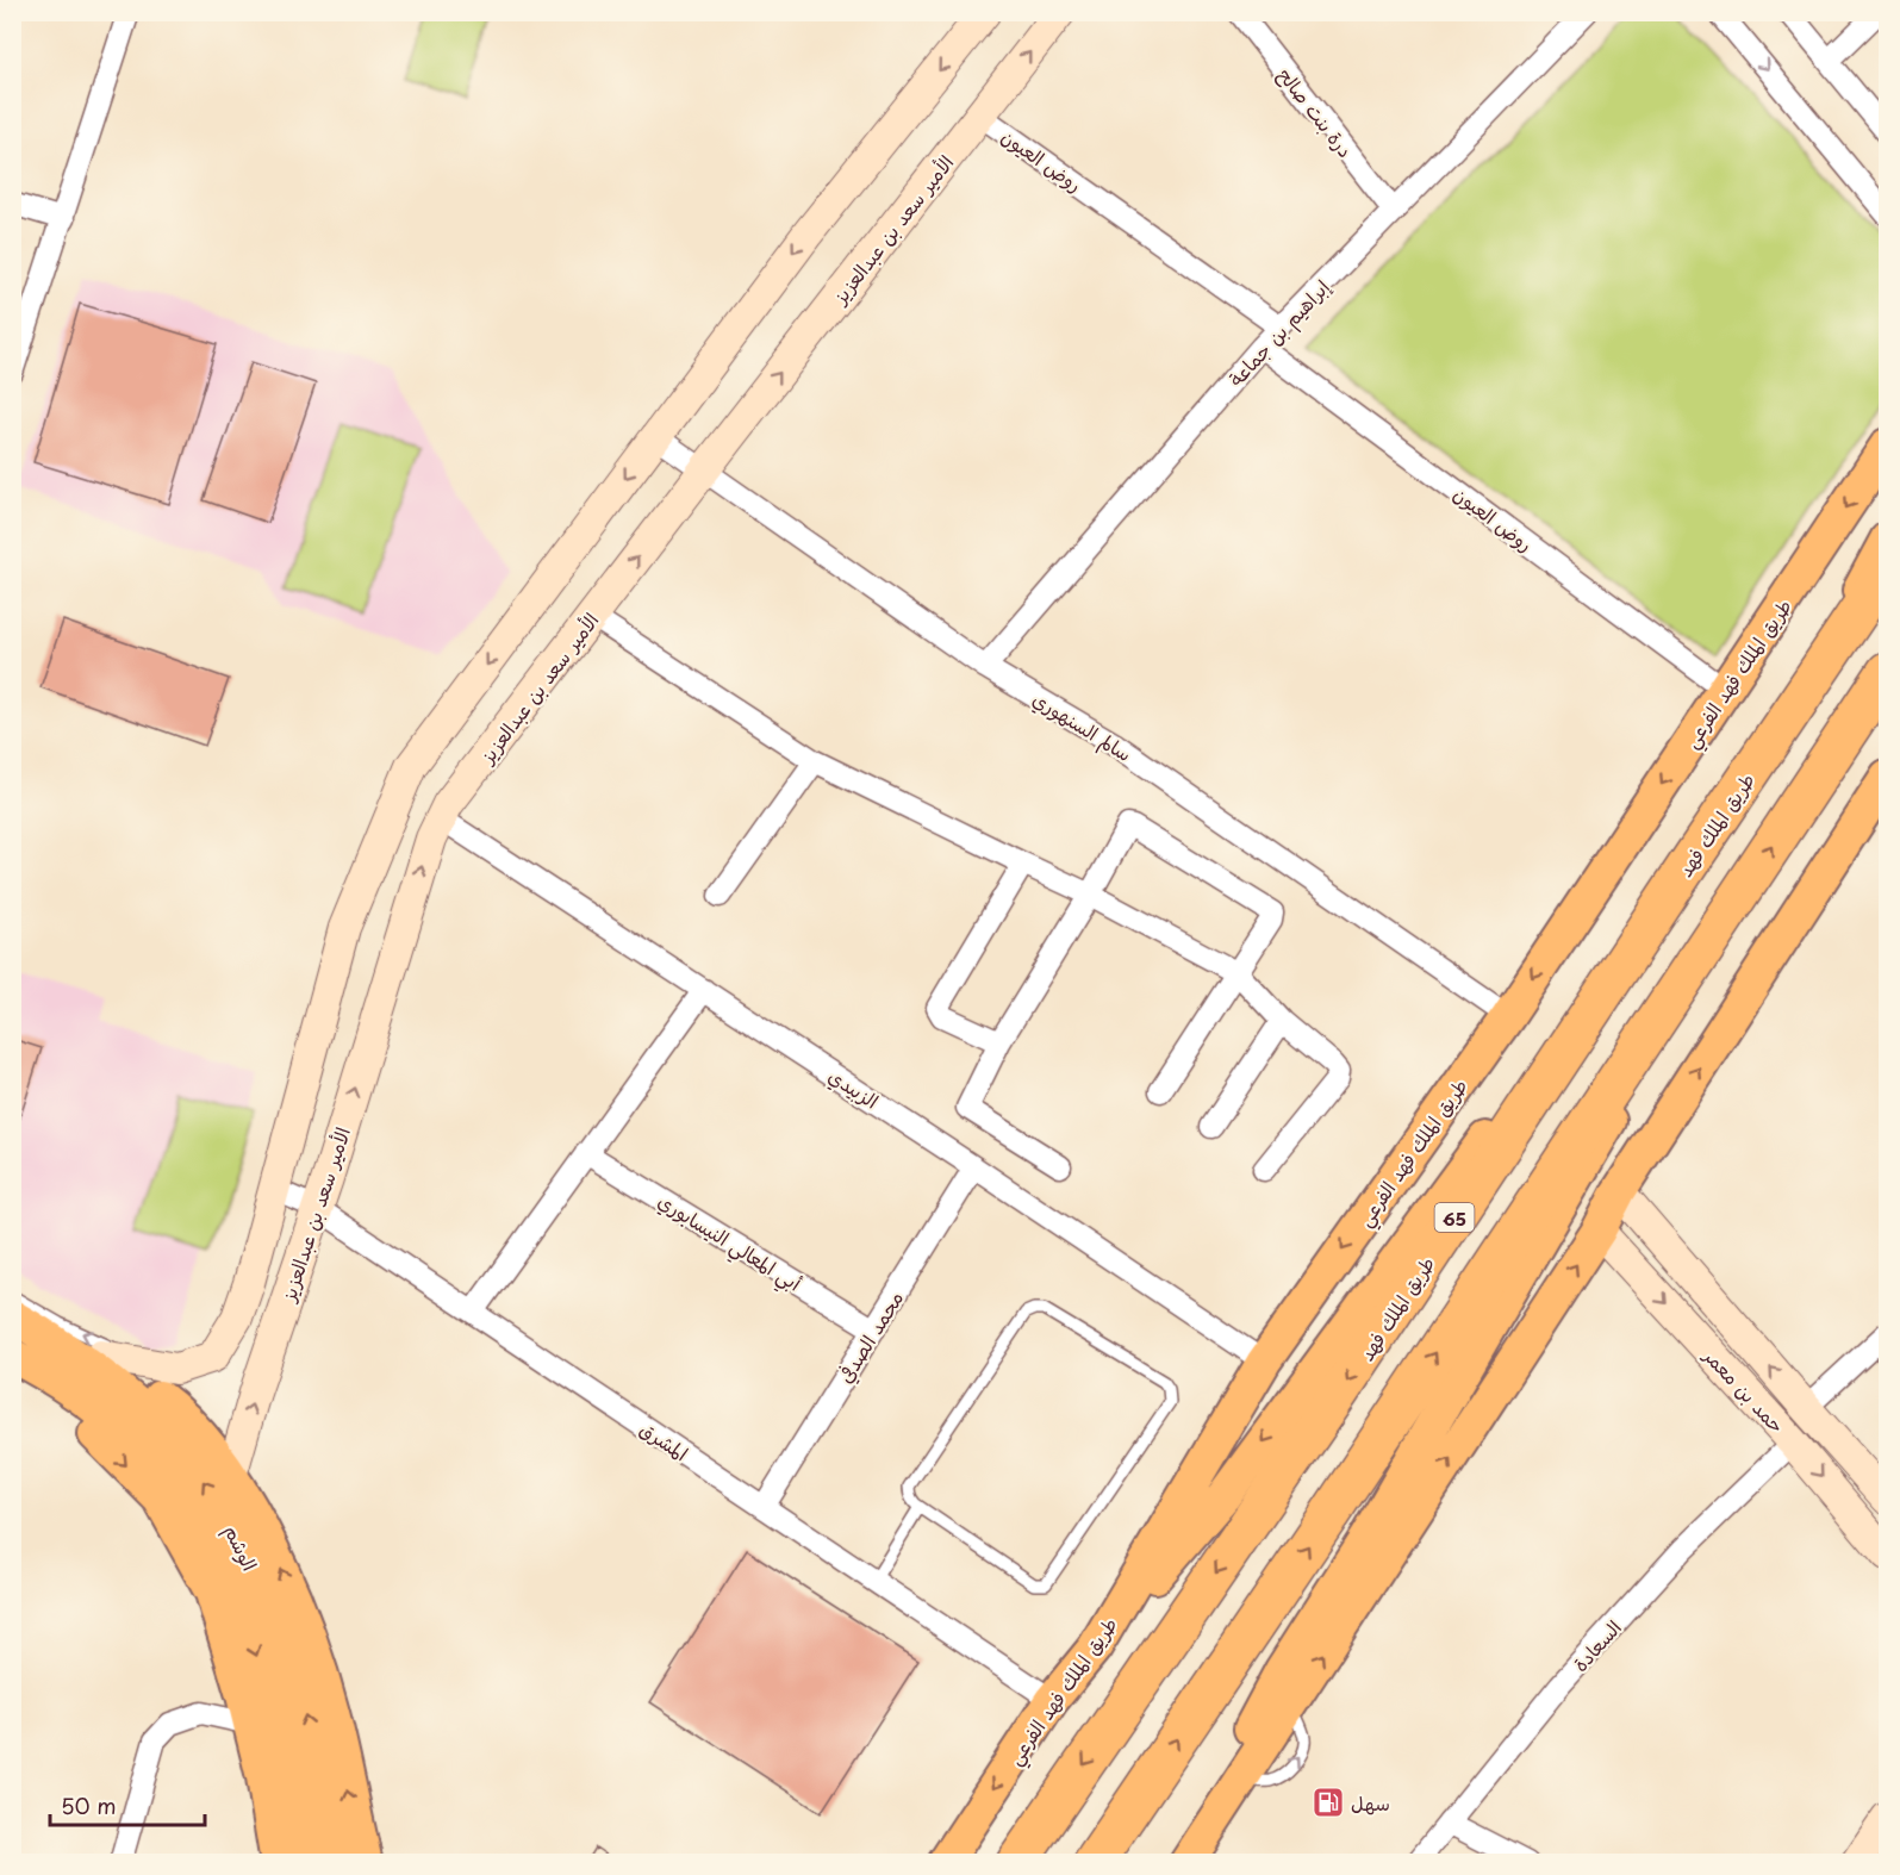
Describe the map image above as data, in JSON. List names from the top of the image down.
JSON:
{
  "streets": {
    "highway": ["طريق الملك فهد", "65"],
    "main road": ["طريق الملك فهد الفرعي", "الوشم"],
    "street": [
      "درة بنت صالح",
      "روض العيون",
      "الأمير سعد بن عبدالعزيز",
      "إبراهيم بن جماعة",
      "سالم السنهوري",
      "الزبيدي",
      "أبي المعالي النيسابوري",
      "محمد الصدفي",
      "حمد بن معمر",
      "المشرق",
      "السعادة"
    ]
  },
  "crossings": [
    ["درة بنت صالح", "إبراهيم بن جماعة"],
    ["روض العيون", "الأمير سعد بن عبدالعزيز"],
    ["روض العيون", "إبراهيم بن جماعة"],
    ["روض العيون", "طريق الملك فهد الفرعي"],
    ["الأمير سعد بن عبدالعزيز", "سالم السنهوري"],
    ["الأمير سعد بن عبدالعزيز", "الزبيدي"],
    ["الأمير سعد بن عبدالعزيز", "المشرق"],
    ["إبراهيم بن جماعة", "سالم السنهوري"],
    ["طريق الملك فهد الفرعي", "سالم السنهوري"],
    ["طريق الملك فهد الفرعي", "الزبيدي"],
    ["طريق الملك فهد الفرعي", "المشرق"],
    ["الزبيدي", "محمد الصدفي"],
    ["أبي المعالي النيسابوري", "محمد الصدفي"],
    ["محمد الصدفي", "المشرق"],
    ["حمد بن معمر", "السعادة"]
  ],
  "places": {
    "fuel station": ["سهل"]
  },
  "scale_bar": "50 m"
}
